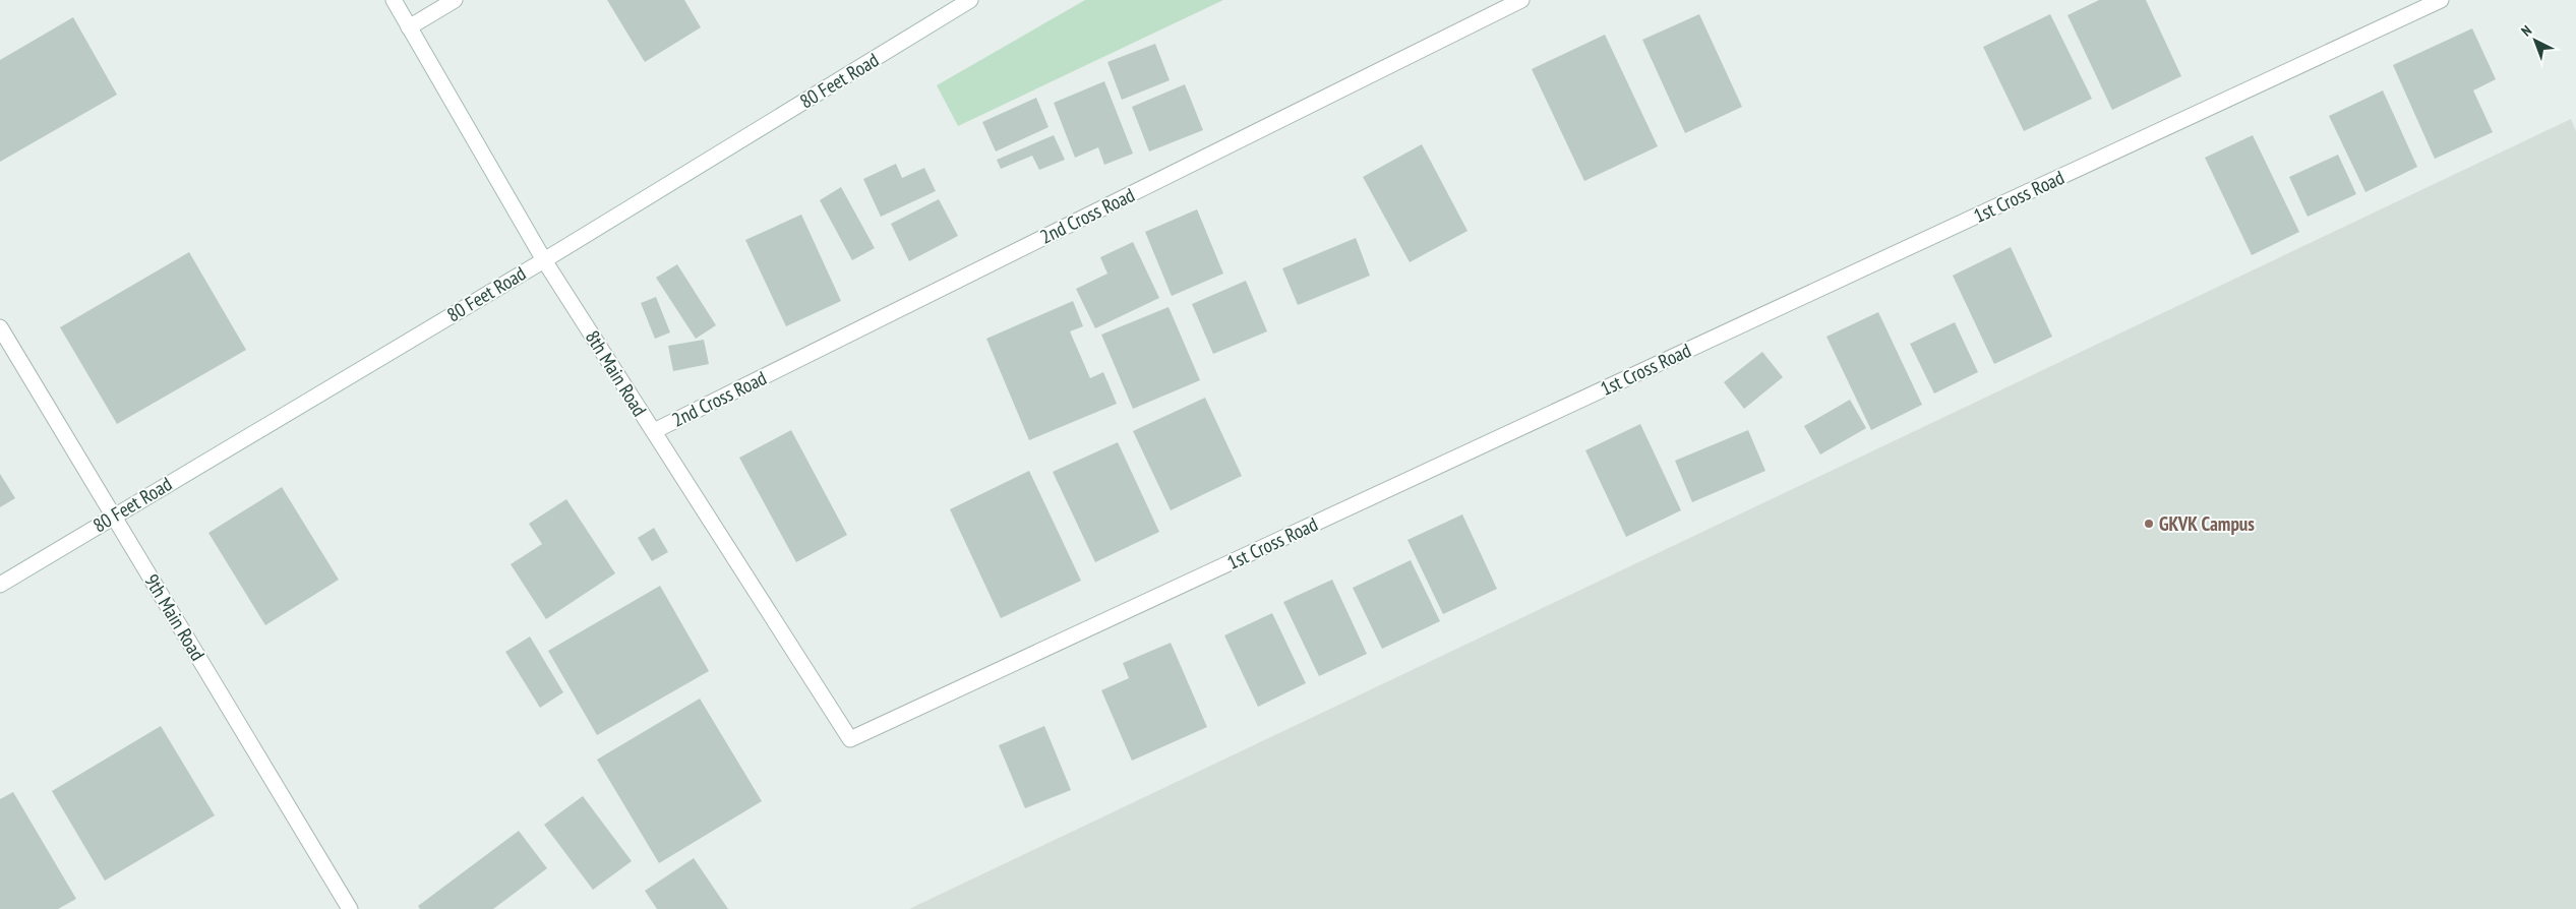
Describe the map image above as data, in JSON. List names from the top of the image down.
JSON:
{
  "streets": {
    "street": [
      "80 Feet Road",
      "1st Cross Road",
      "2nd Cross Road",
      "8th Main Road",
      "9th Main Road"
    ]
  },
  "crossings": [
    ["80 Feet Road", "8th Main Road"],
    ["80 Feet Road", "9th Main Road"],
    ["1st Cross Road", "8th Main Road"],
    ["2nd Cross Road", "8th Main Road"]
  ],
  "places": ["GKVK Campus"],
  "north": "top left"
}
